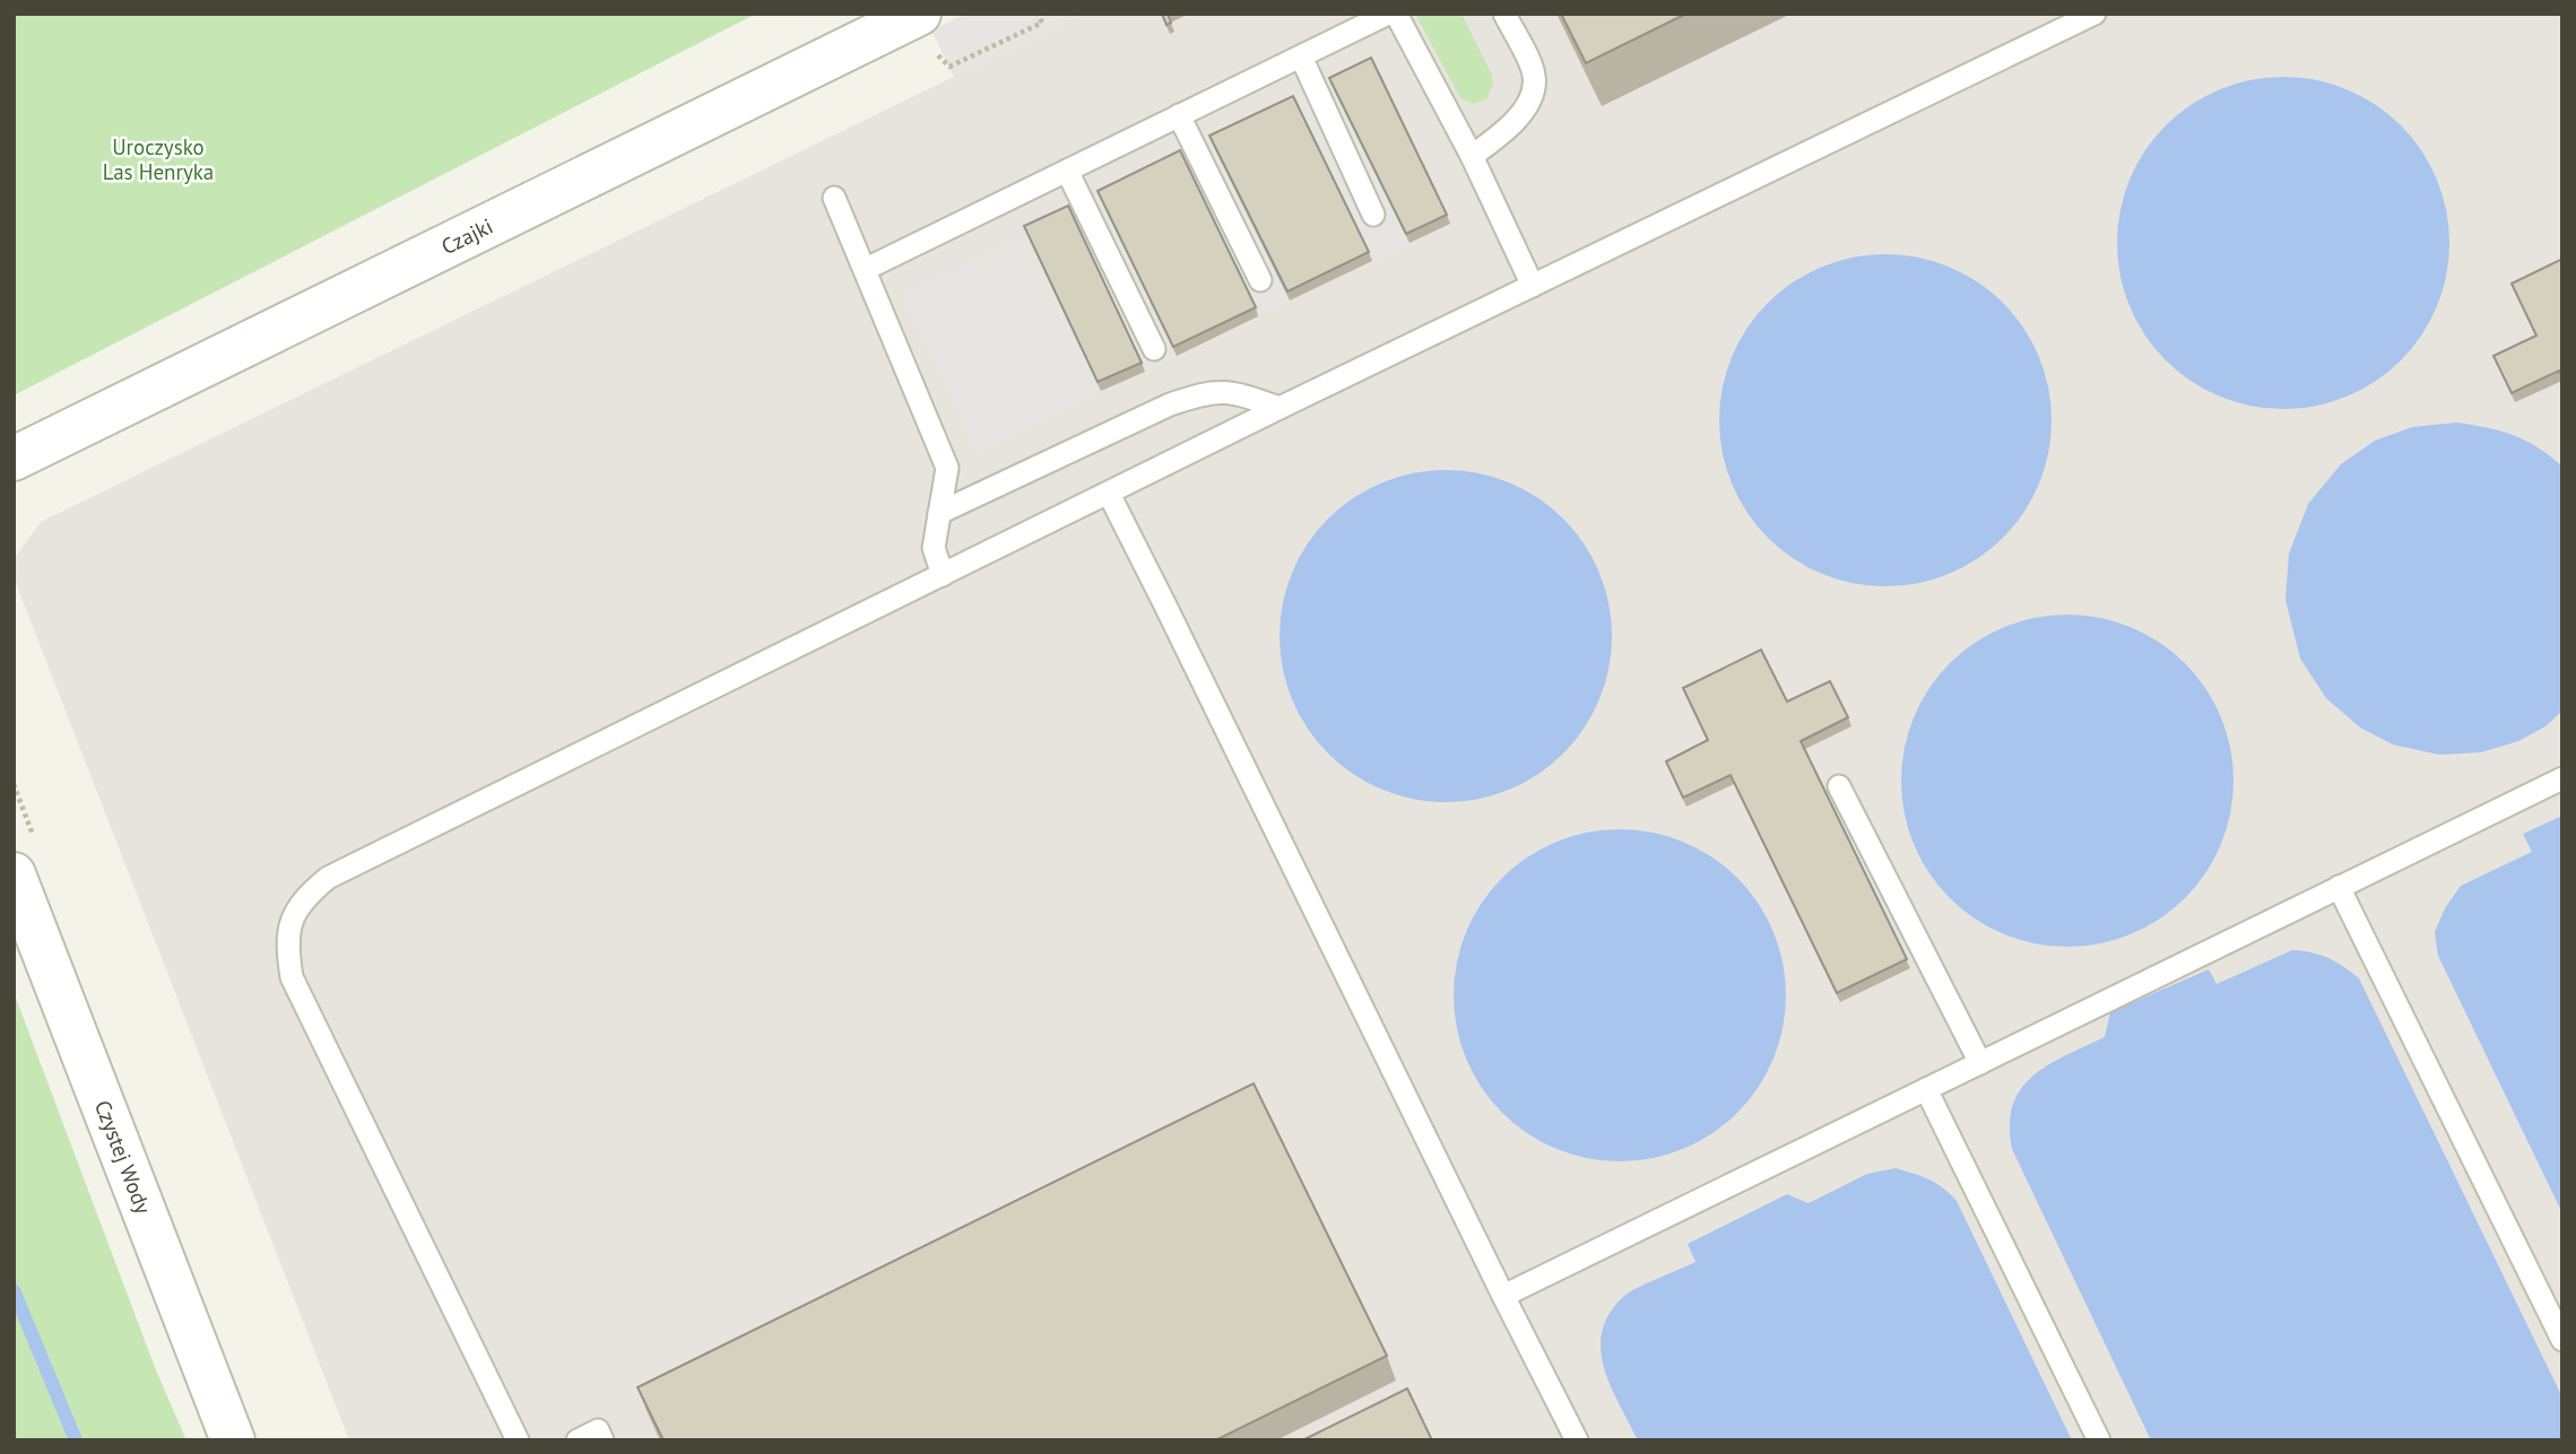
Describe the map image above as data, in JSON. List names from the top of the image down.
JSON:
{
  "streets": {
    "street": ["Czajki", "Czystej Wody"]
  },
  "parks": ["Uroczysko Las Henryka"]
}
